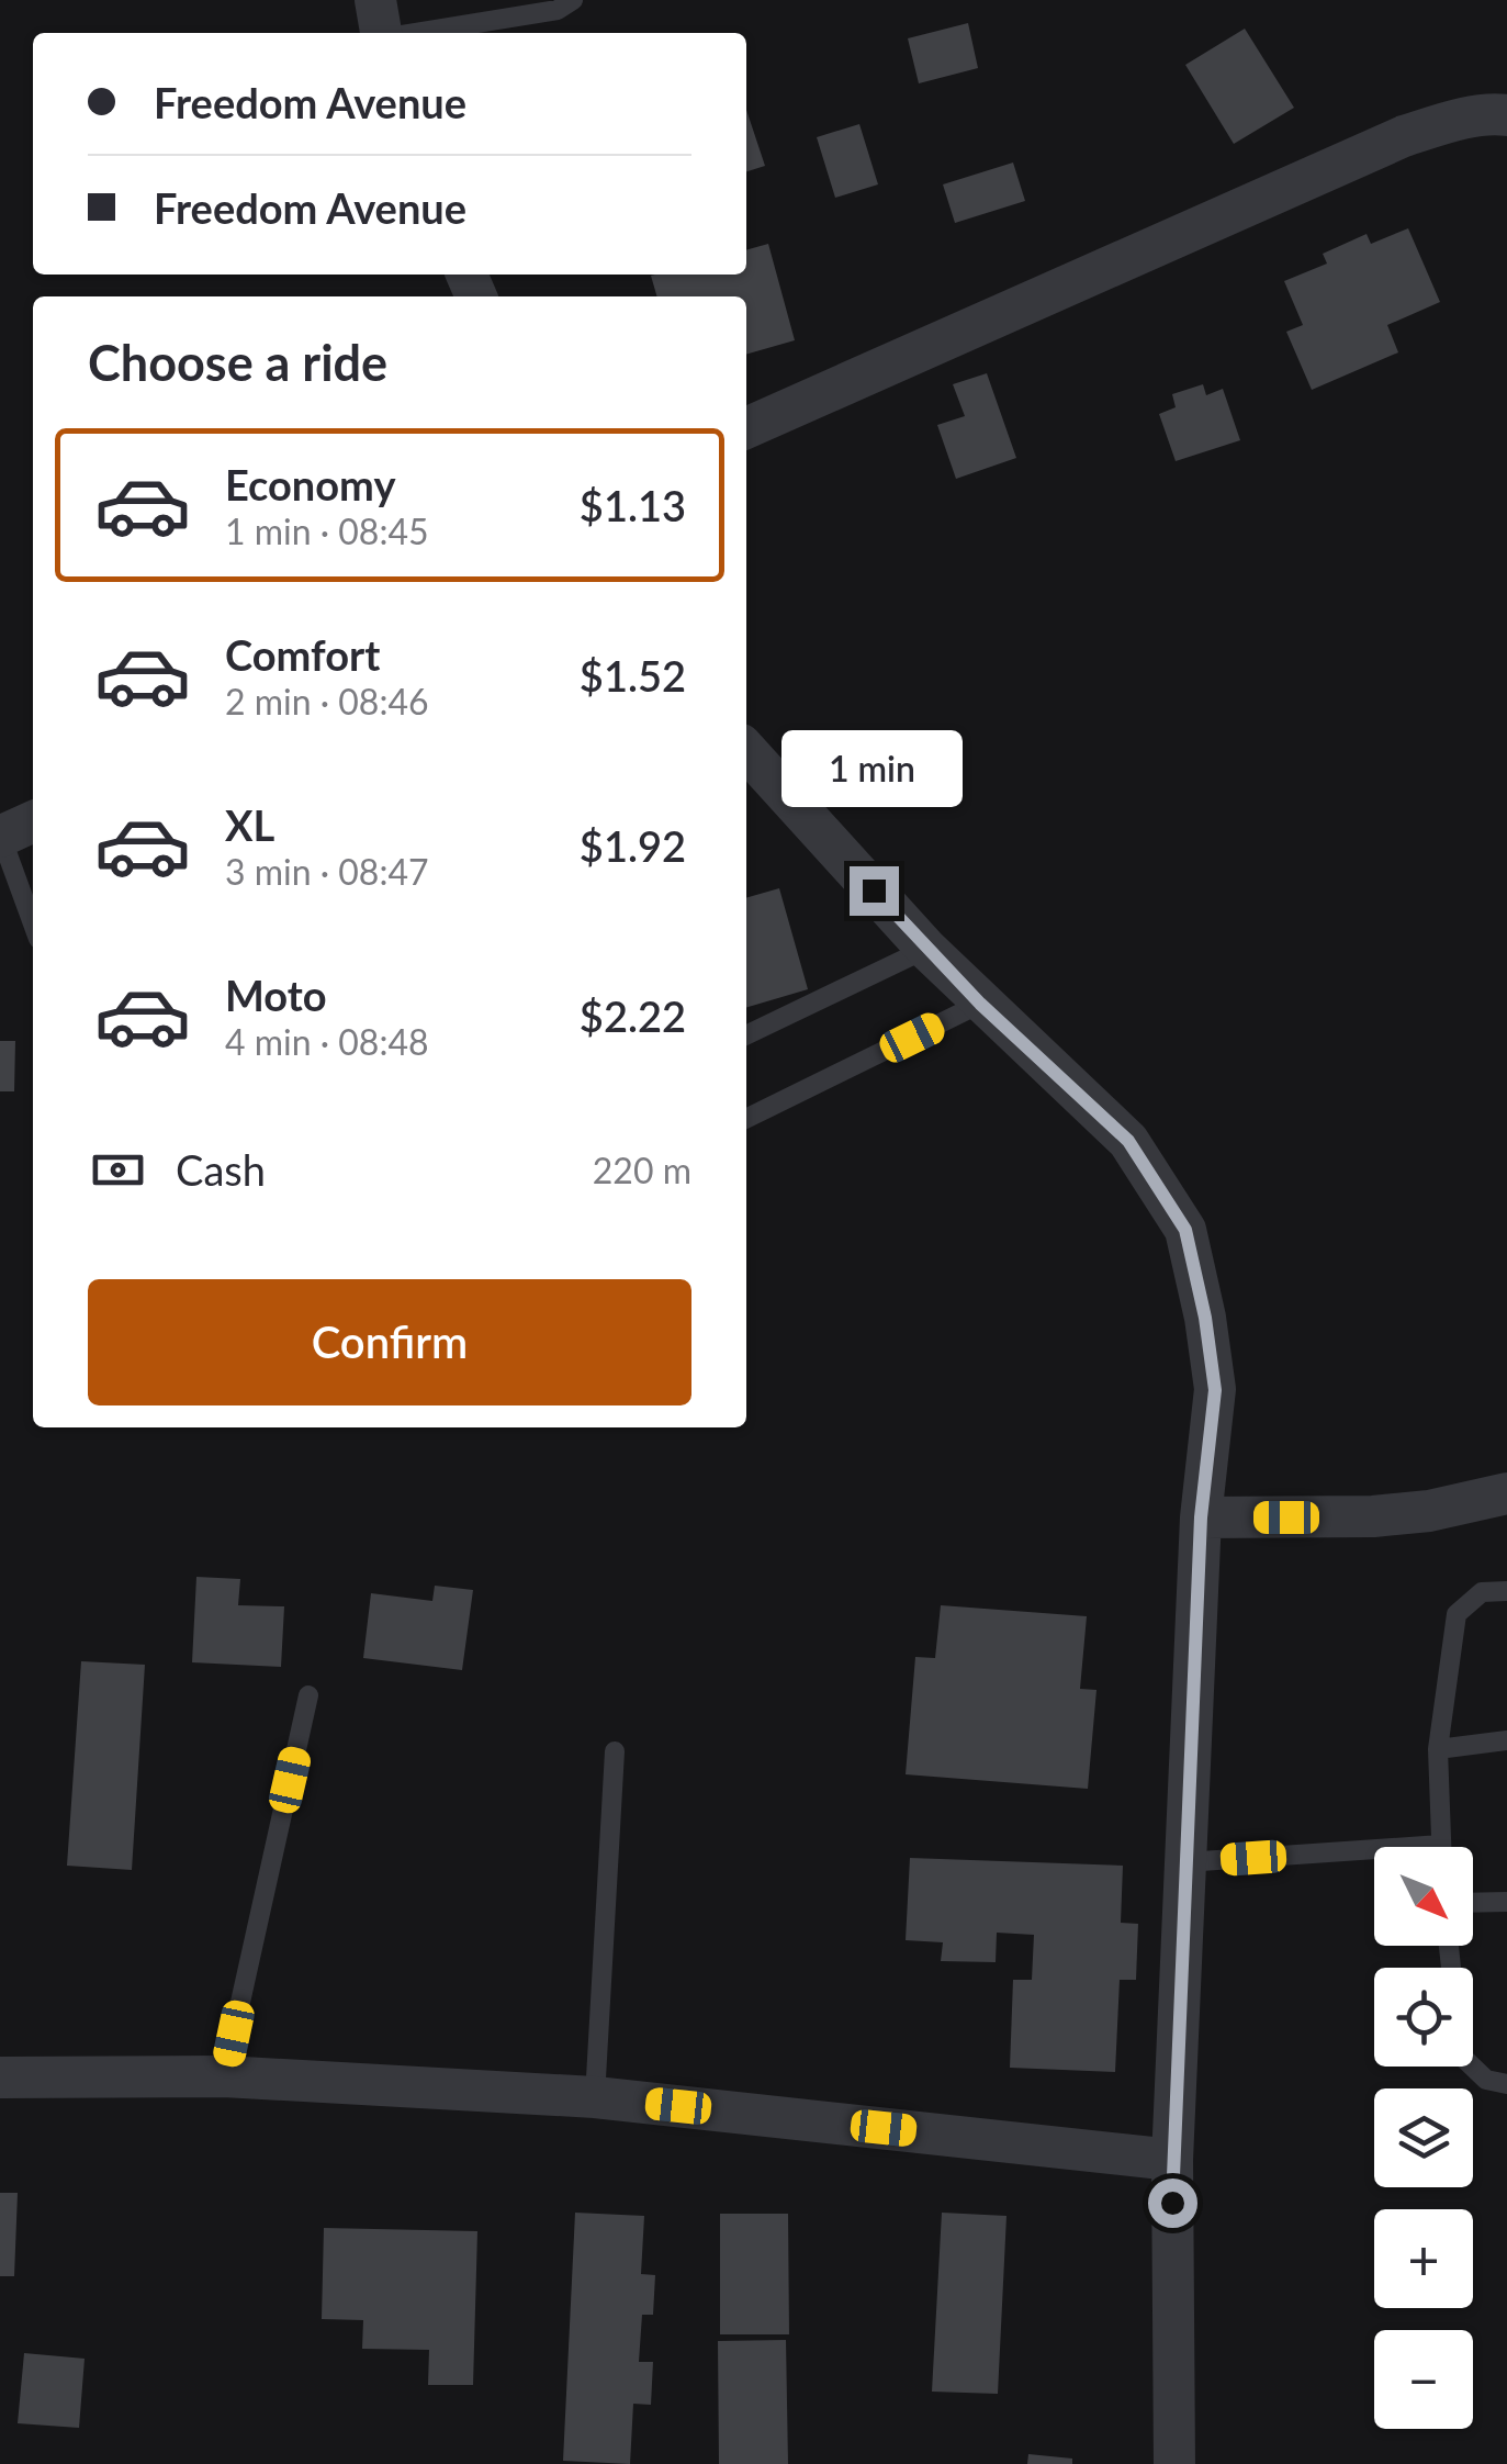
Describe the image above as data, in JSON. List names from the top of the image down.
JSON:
{
  "north": "bottom right",
  "page": {
    "banner": ["Freedom Avenue", "Freedom Avenue"],
    "heading": "Choose a ride",
    "list": [
      {
        "name": "Economy",
        "note": "1 min · 08:45",
        "value": "$1.13"
      },
      {
        "name": "Comfort",
        "note": "2 min · 08:46",
        "value": "$1.52"
      },
      {
        "name": "XL",
        "note": "3 min · 08:47",
        "value": "$1.92"
      },
      {
        "name": "Moto",
        "note": "4 min · 08:48",
        "value": "$2.22"
      }
    ],
    "bubble": "1 min",
    "pay": ["Cash", "220 m"],
    "buttons": "Confirm",
    "map_buttons": ["+", "−"]
  }
}
